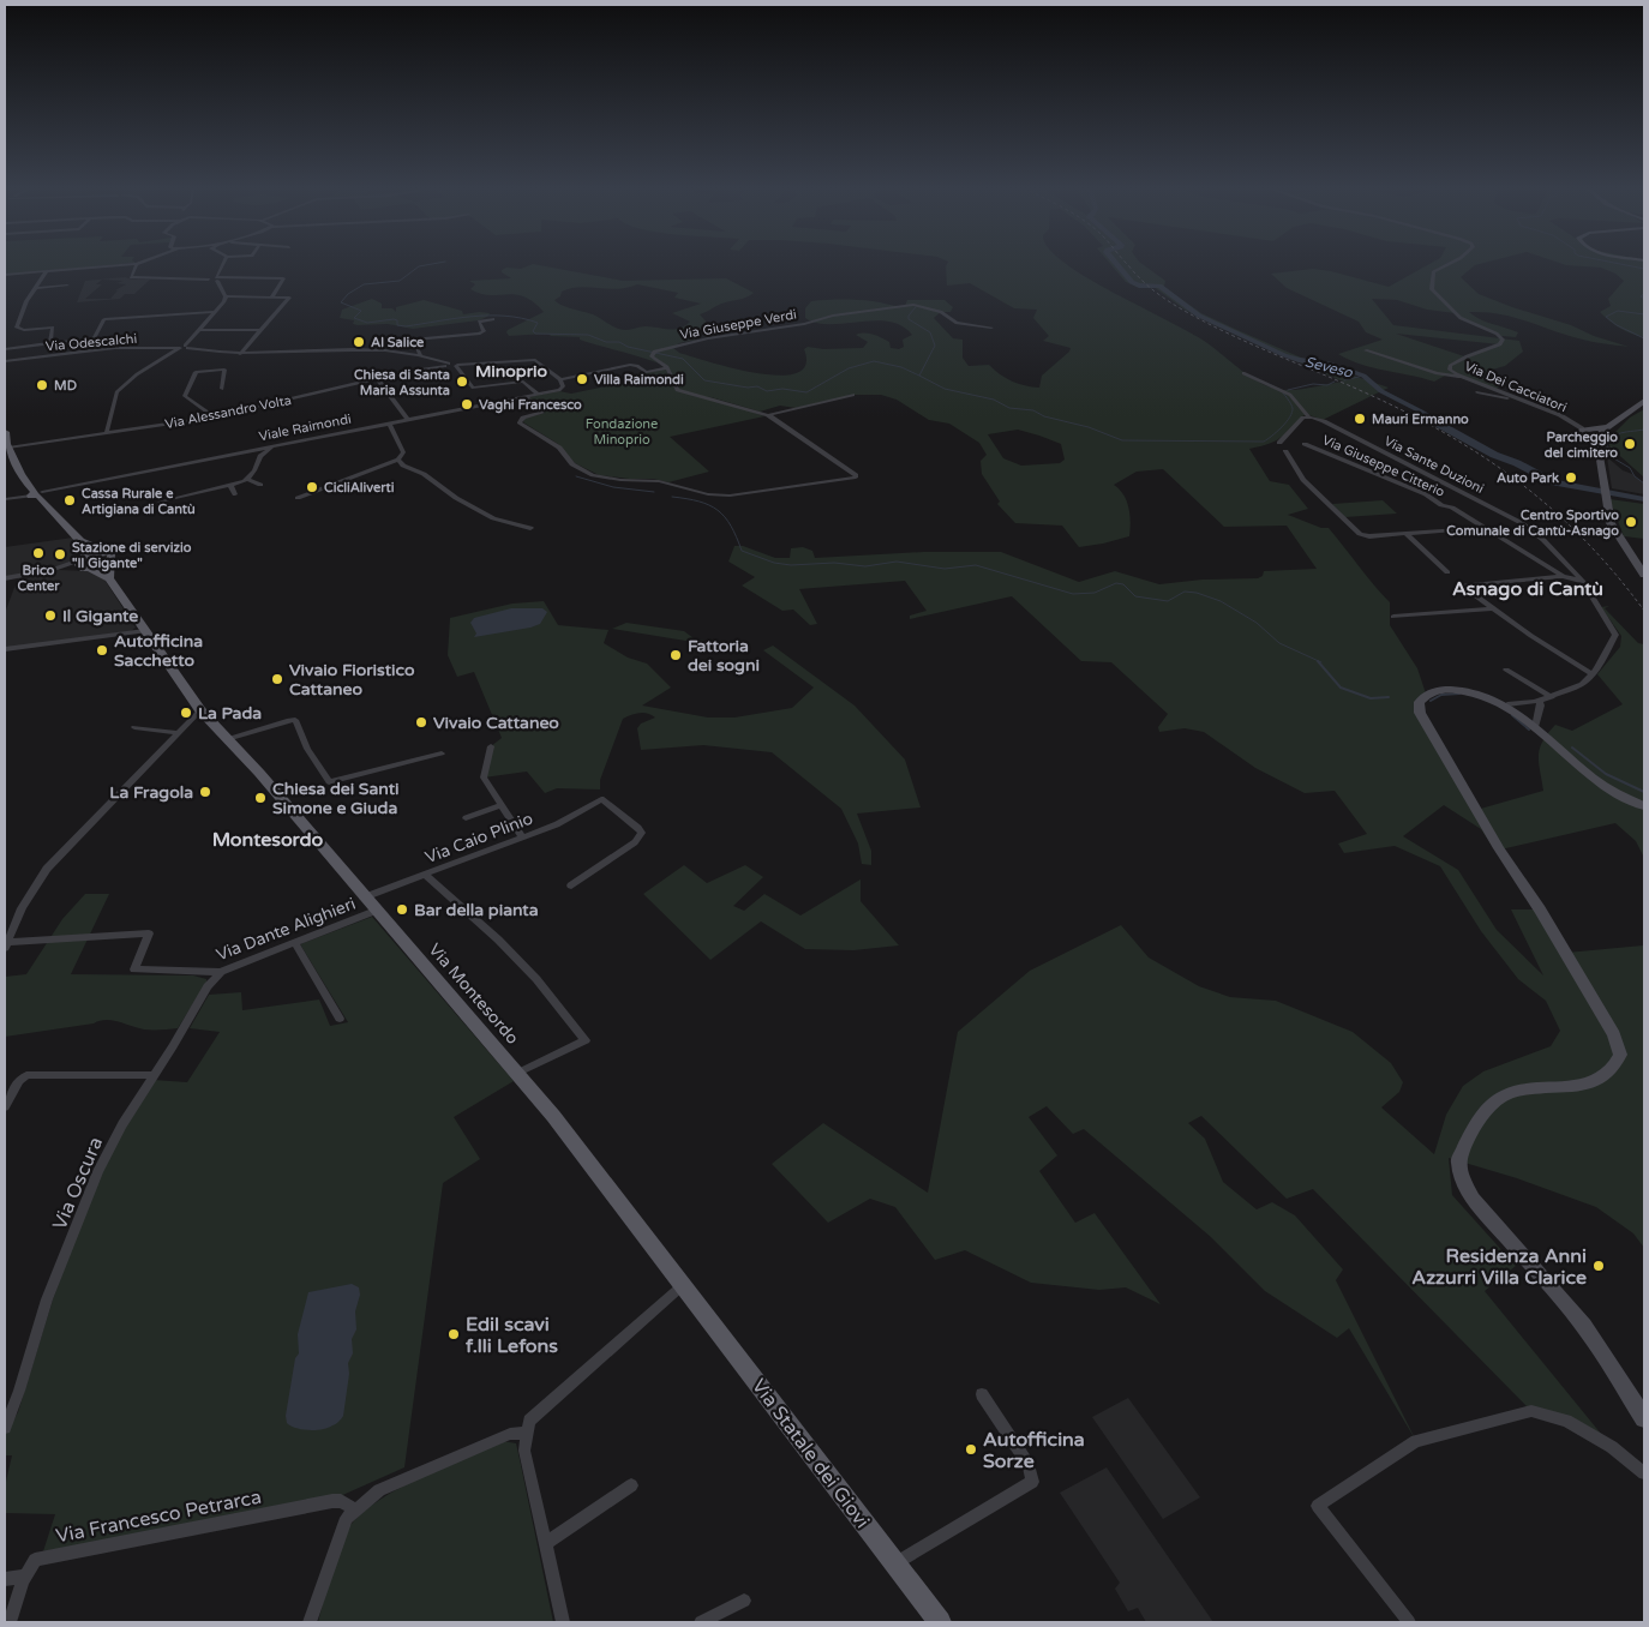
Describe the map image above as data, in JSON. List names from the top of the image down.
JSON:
{
  "streets": {
    "main road": ["Via Montesordo", "Via Statale dei Giovi"],
    "street": [
      "Via Giuseppe Verdi",
      "Via Odescalchi",
      "Via Dei Cacciatori",
      "Via Alessandro Volta",
      "Viale Raimondi",
      "Via Sante Duzioni",
      "Via Giuseppe Citterio",
      "Via Caio Plinio",
      "Via Dante Alighieri",
      "Via Oscura",
      "Via Francesco Petrarca"
    ]
  },
  "crossings": [
    ["Via Odescalchi", "Via Alessandro Volta"],
    ["Via Caio Plinio", "Via Montesordo"],
    ["Via Dante Alighieri", "Via Montesordo"],
    ["Via Dante Alighieri", "Via Oscura"],
    ["Via Montesordo", "Via Statale dei Giovi"]
  ],
  "districts": ["Minoprio", "Asnago di Cantù", "Montesordo"],
  "water": ["Seveso"],
  "parks": ["Fondazione Minoprio"],
  "places": [
    "Al Salice",
    "Villa Raimondi",
    "Chiesa di Santa Maria Assunta",
    "MD",
    "Vaghi Francesco",
    "Mauri Ermanno",
    "Parcheggio del cimitero",
    "Auto Park",
    "CicliAliverti",
    "Cassa Rurale e Artigiana di Cantù",
    "Centro Sportivo Comunale di Cantù-Asnago",
    "Brico Center",
    "Stazione di servizio \"Il Gigante\"",
    "Il Gigante",
    "Autofficina Sacchetto",
    "Fattoria dei sogni",
    "Vivaio Fioristico Cattaneo",
    "La Pada",
    "Vivaio Cattaneo",
    "La Fragola",
    "Chiesa dei Santi Simone e Giuda",
    "Bar della pianta",
    "Residenza Anni Azzurri Villa Clarice",
    "Edil scavi f.lli Lefons",
    "Autofficina Sorze"
  ]
}
